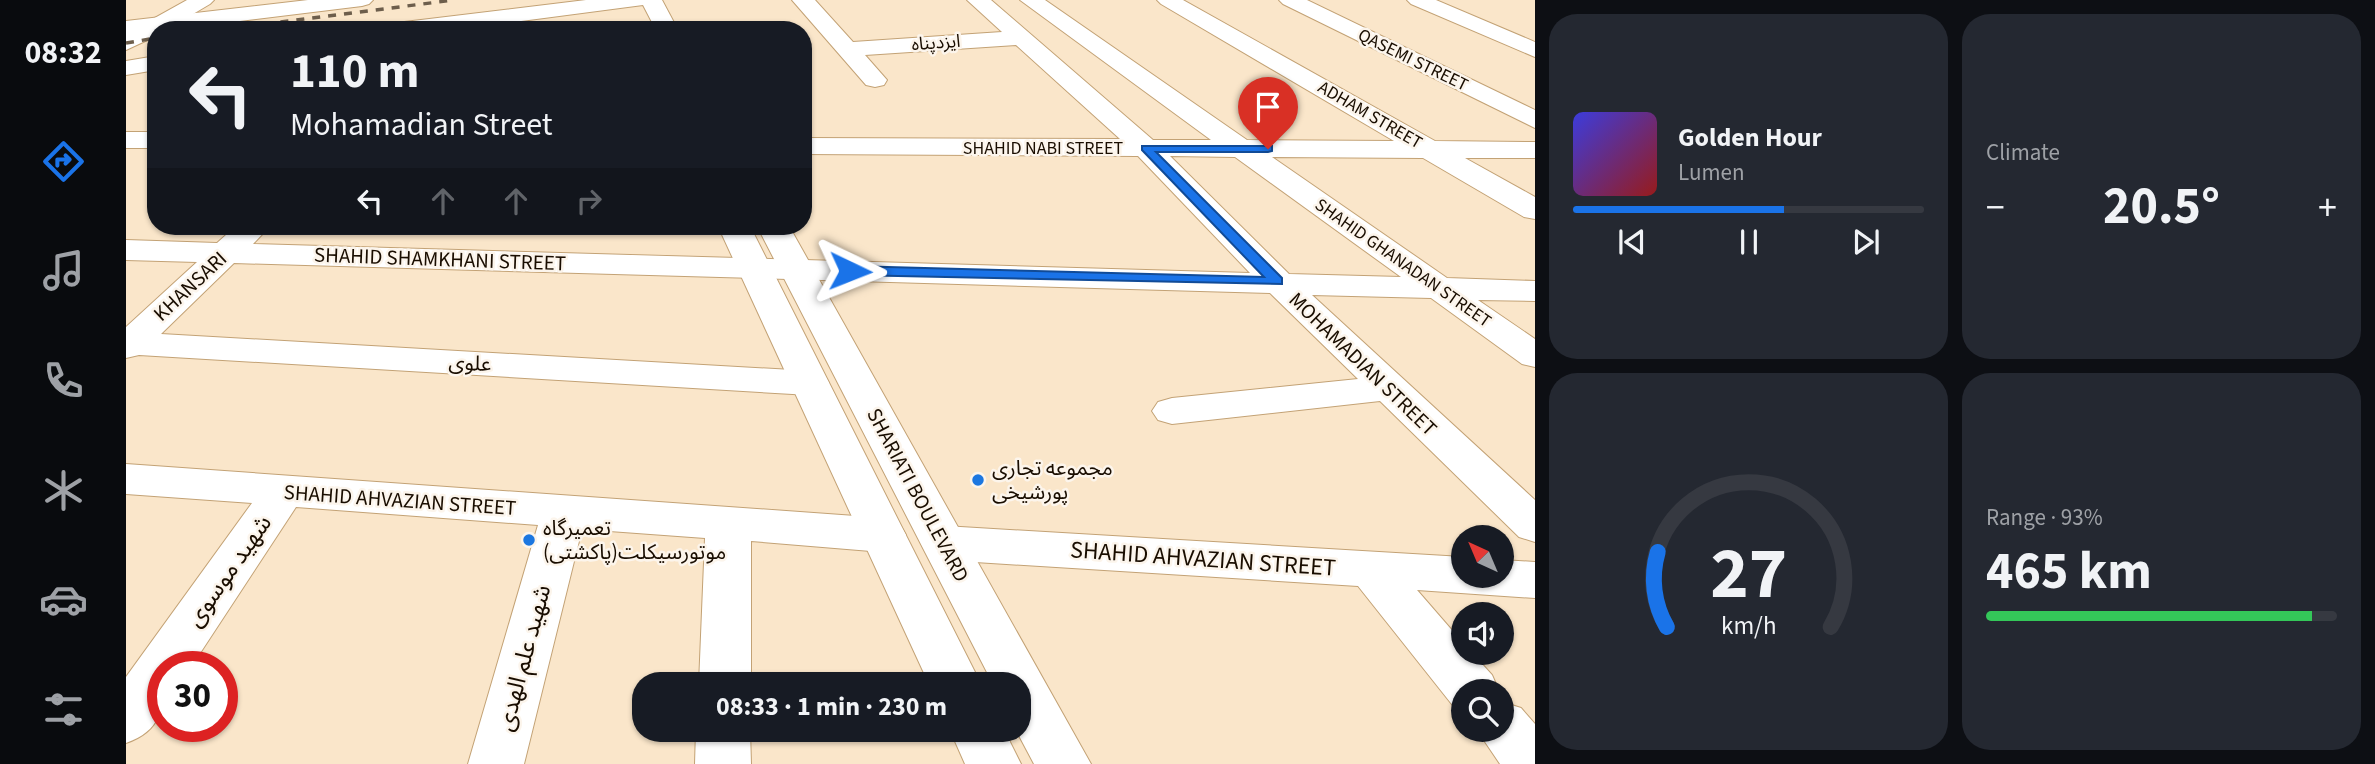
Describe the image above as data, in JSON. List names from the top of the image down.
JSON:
{
  "streets": {
    "street": [
      "ایزدپناه",
      "QASEMI STREET",
      "ADHAM STREET",
      "SHAHID NABI STREET",
      "SHAHID SHAMKHANI STREET",
      "SHAHID GHANADAN STREET",
      "KHANSARI",
      "علوی",
      "MOHAMADIAN STREET",
      "SHARIATI BOULEVARD",
      "SHAHID AHVAZIAN STREET",
      "شهید موسوی",
      "شهید علم الهدی"
    ]
  },
  "crossings": [
    ["ایزدپناه", "MOHAMADIAN STREET"],
    ["ADHAM STREET", "SHAHID NABI STREET"],
    ["SHAHID NABI STREET", "SHAHID GHANADAN STREET"],
    ["SHAHID NABI STREET", "MOHAMADIAN STREET"],
    ["SHAHID SHAMKHANI STREET", "KHANSARI"],
    ["SHAHID SHAMKHANI STREET", "SHARIATI BOULEVARD"],
    ["KHANSARI", "علوی"],
    ["SHARIATI BOULEVARD", "SHAHID AHVAZIAN STREET"],
    ["SHAHID AHVAZIAN STREET", "شهید موسوی"],
    ["SHAHID AHVAZIAN STREET", "شهید علم الهدی"]
  ],
  "places": ["مجموعه تجاری پورشیخی", "تعمیرگاه موتورسیکلت(پاکشتی)"],
  "north": "top left",
  "page": {
    "tabs": "08:32",
    "tile": [
      "Climate",
      ["Range · 93%", "465 km"]
    ],
    "turn": ["110 m", "Mohamadian Street"],
    "song": ["Golden Hour", "Lumen"],
    "heat": ["−", "20.5°", "+"],
    "limit": "30",
    "trip": "08:33 · 1 min · 230 m",
    "gauge": ["27", "km/h"]
  }
}
